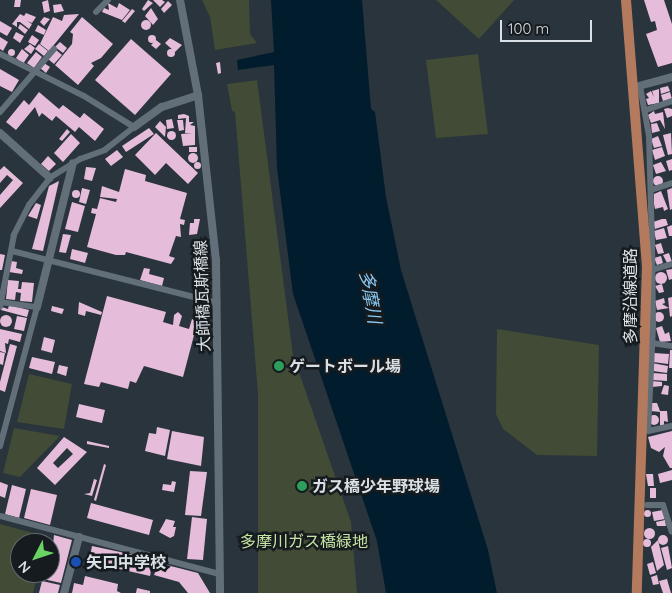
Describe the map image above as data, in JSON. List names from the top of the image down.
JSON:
{
  "streets": {
    "main road": ["多摩沿線道路"],
    "street": ["大師橋瓦斯橋線"]
  },
  "water": ["多摩川"],
  "parks": ["多摩川ガス橋緑地"],
  "places": ["ゲートボール場", "ガス橋少年野球場", "矢口中学校"],
  "scale_bar": "100 m",
  "north": "bottom left"
}
